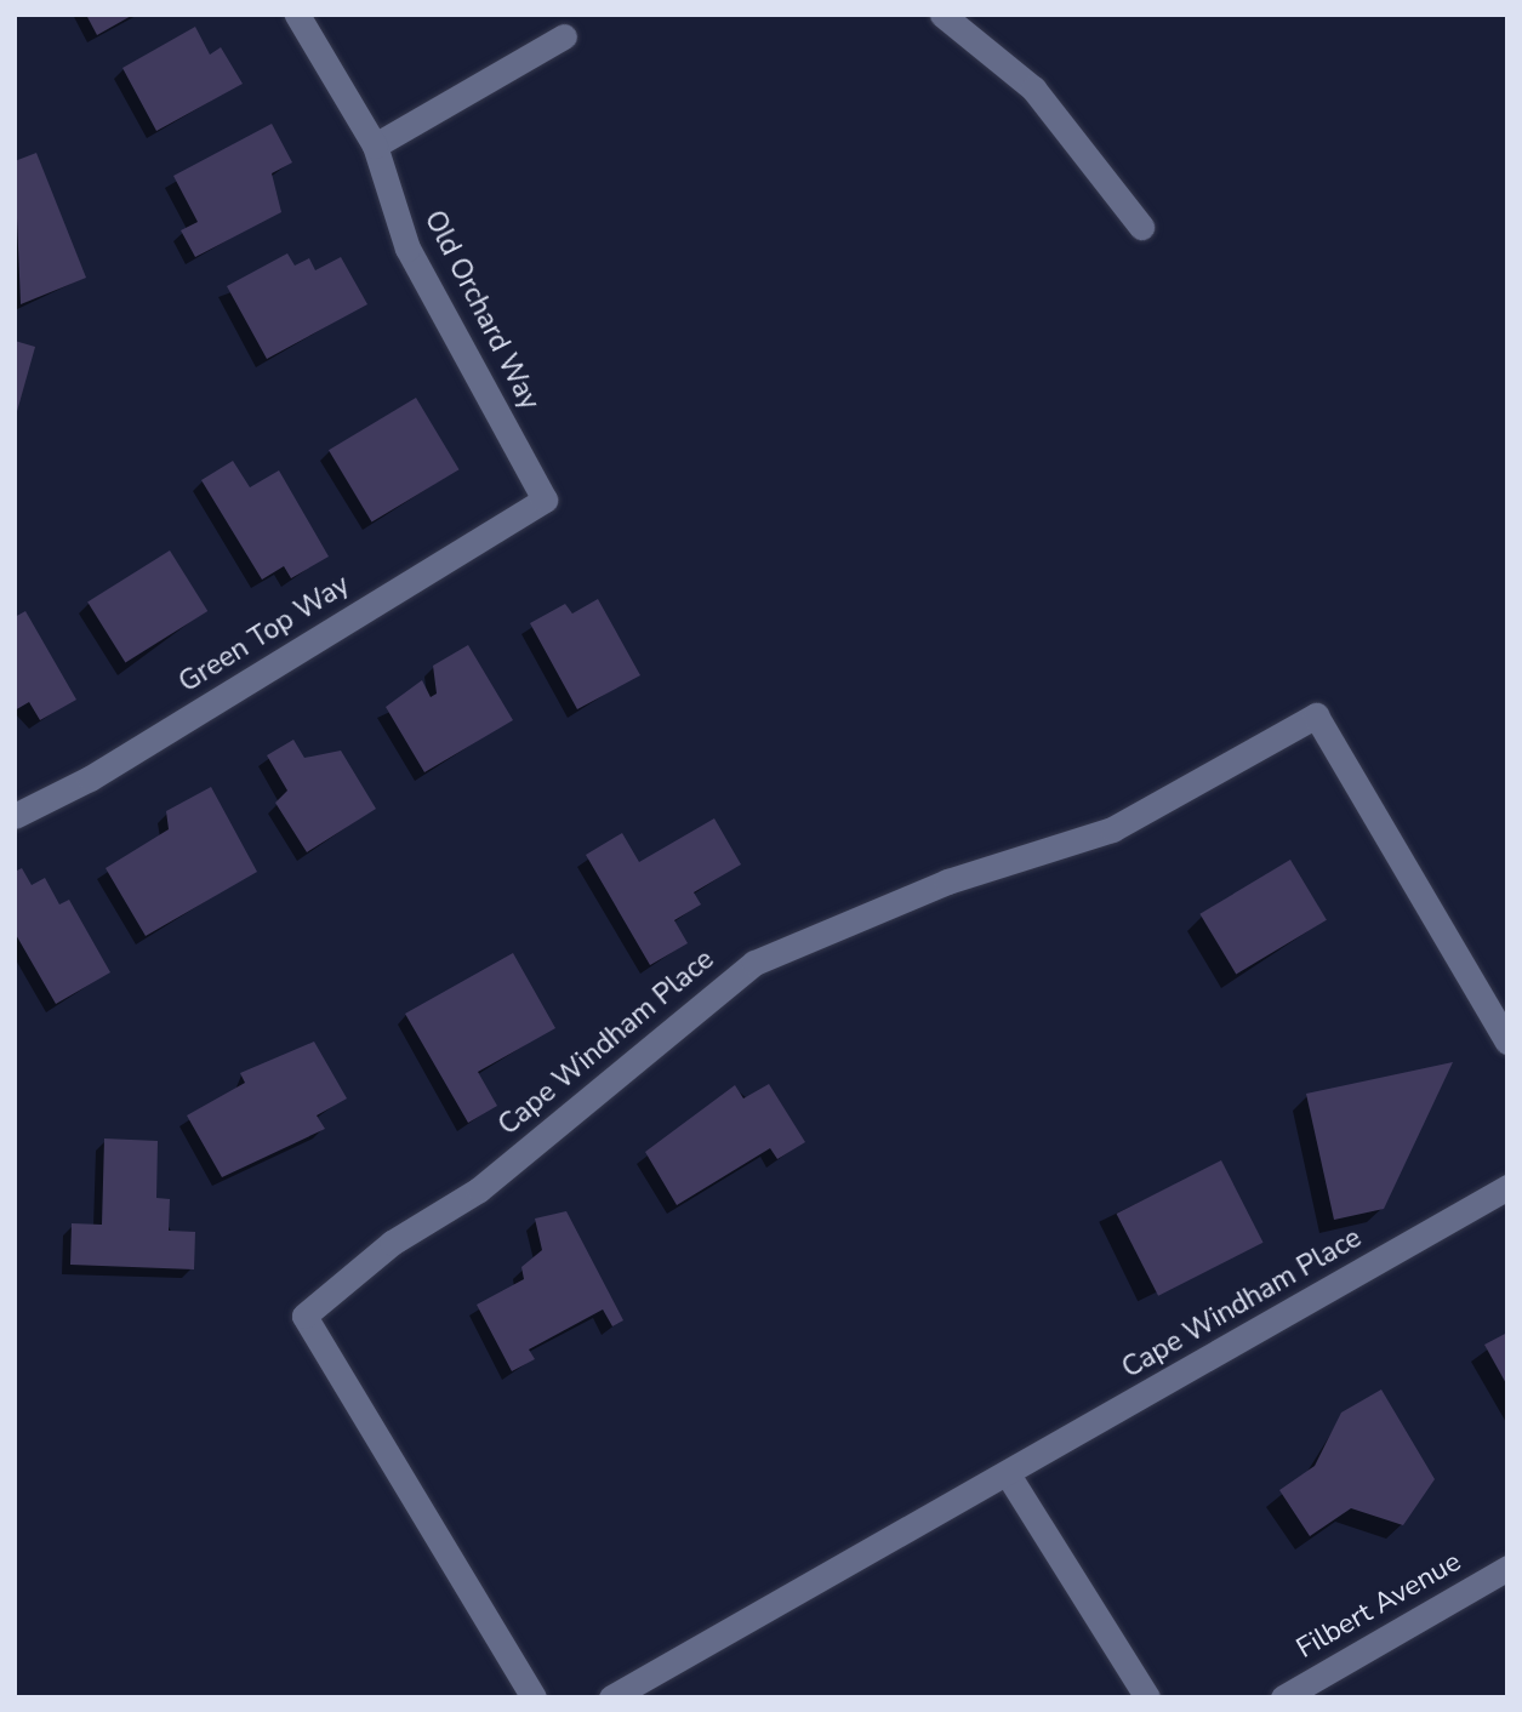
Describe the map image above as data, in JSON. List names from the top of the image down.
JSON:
{
  "streets": {
    "street": [
      "Old Orchard Way",
      "Green Top Way",
      "Cape Windham Place",
      "Filbert Avenue"
    ]
  },
  "crossings": [
    ["Old Orchard Way", "Green Top Way"]
  ]
}
